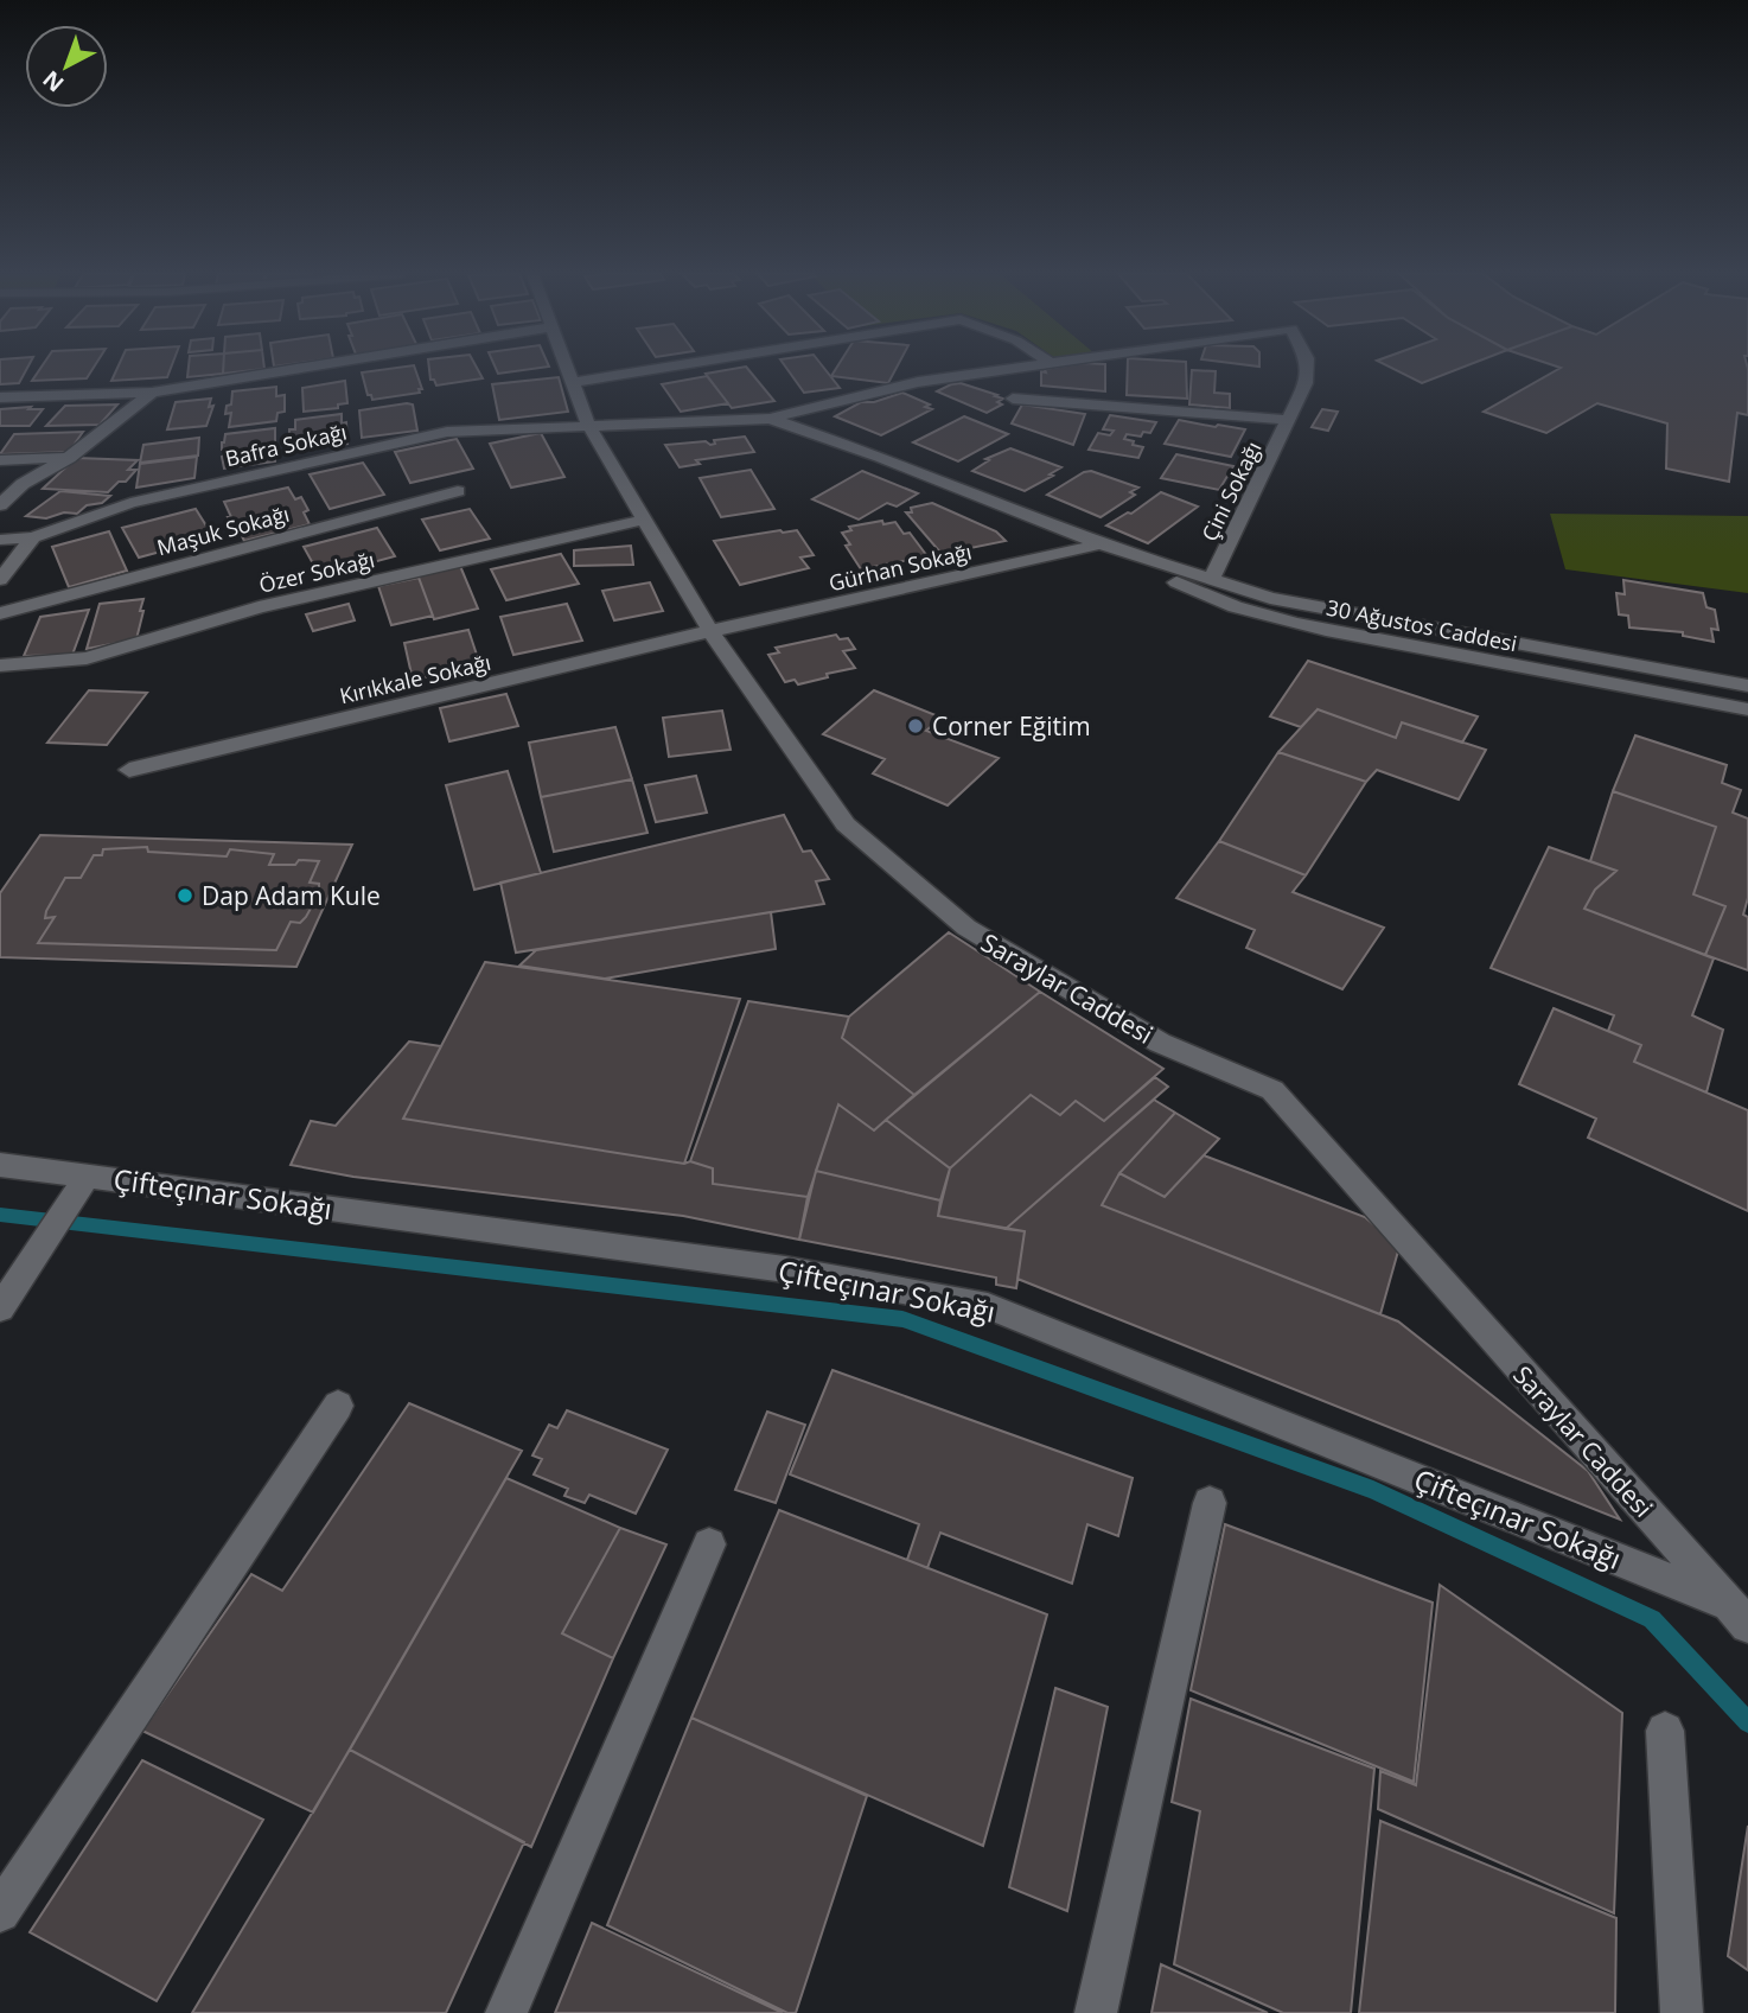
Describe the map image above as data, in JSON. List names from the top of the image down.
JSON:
{
  "streets": {
    "street": [
      "Bafra Sokağı",
      "Çini Sokağı",
      "Maşuk Sokağı",
      "Gürhan Sokağı",
      "Özer Sokağı",
      "30 Ağustos Caddesi",
      "Kırıkkale Sokağı",
      "Saraylar Caddesi",
      "Çifteçınar Sokağı"
    ]
  },
  "crossings": [
    ["Bafra Sokağı", "30 Ağustos Caddesi"],
    ["Bafra Sokağı", "Saraylar Caddesi"],
    ["Çini Sokağı", "30 Ağustos Caddesi"],
    ["Gürhan Sokağı", "30 Ağustos Caddesi"],
    ["Gürhan Sokağı", "Kırıkkale Sokağı"],
    ["Gürhan Sokağı", "Saraylar Caddesi"],
    ["Özer Sokağı", "Saraylar Caddesi"],
    ["30 Ağustos Caddesi", "Saraylar Caddesi"],
    ["Kırıkkale Sokağı", "Saraylar Caddesi"],
    ["Saraylar Caddesi", "Çifteçınar Sokağı"]
  ],
  "places": ["Corner Eğitim", "Dap Adam Kule"],
  "north": "bottom left"
}
